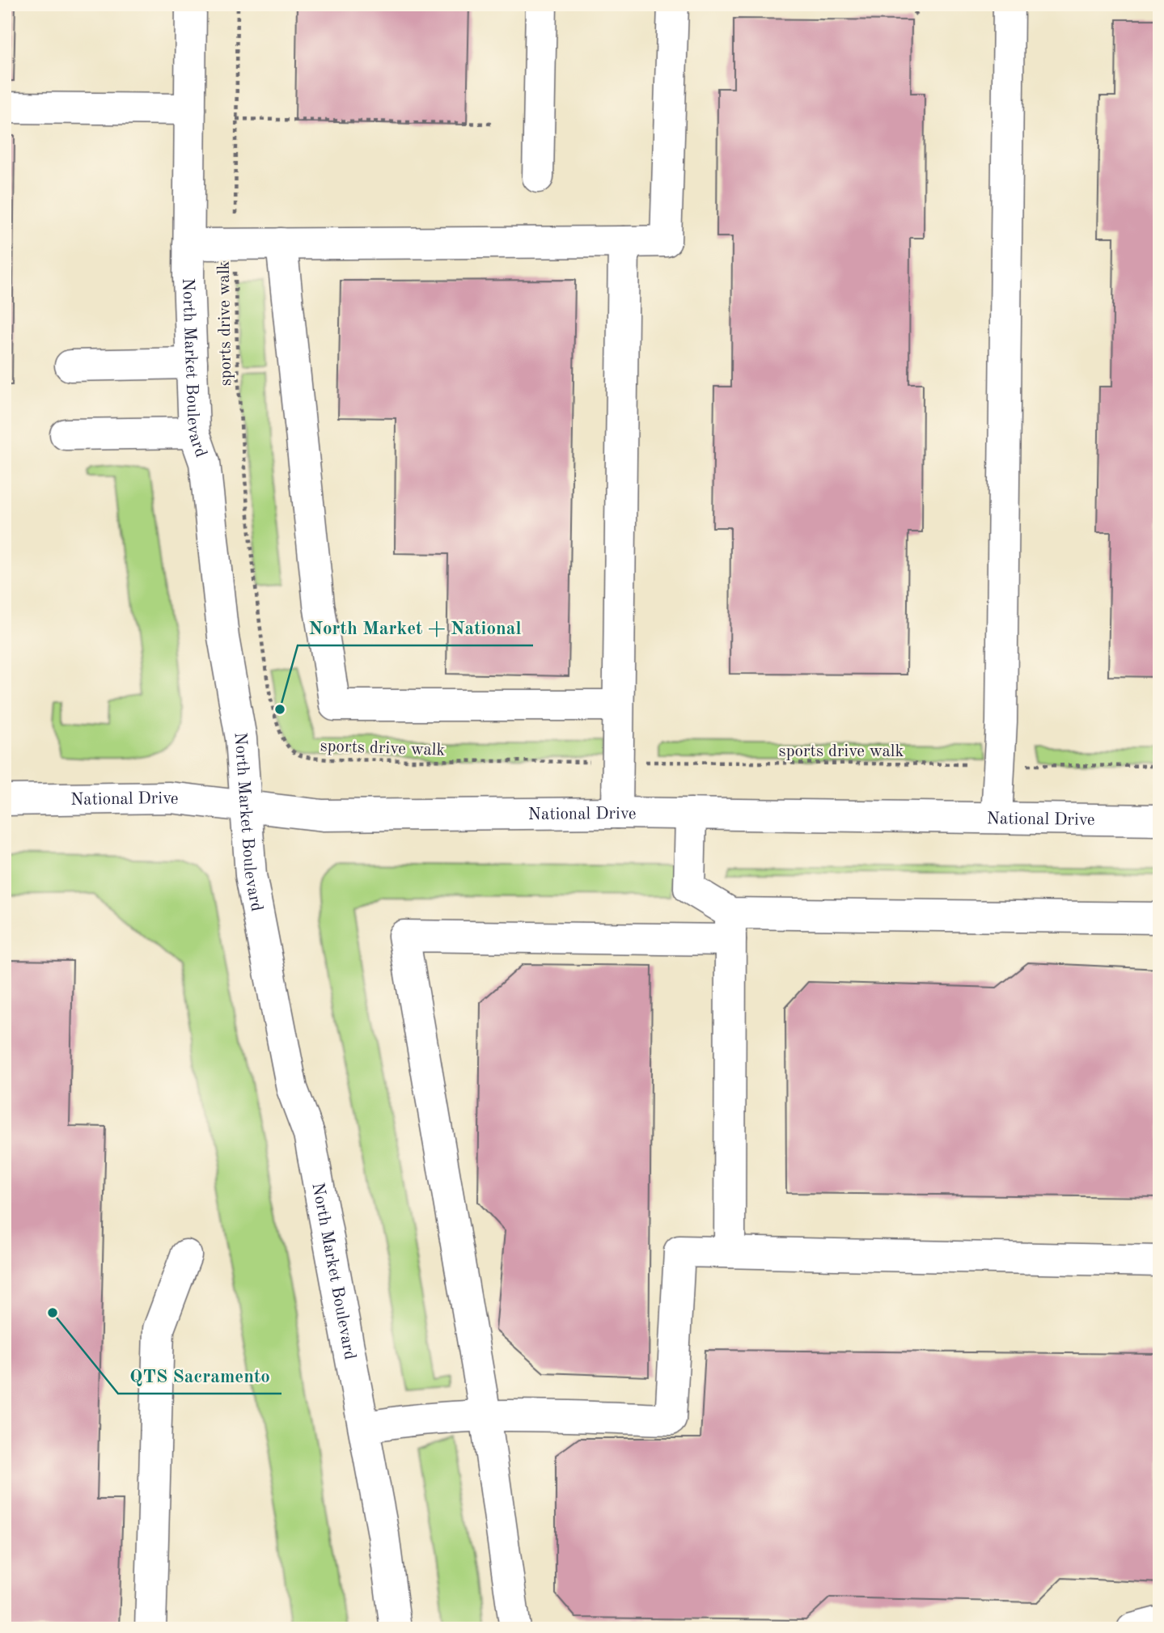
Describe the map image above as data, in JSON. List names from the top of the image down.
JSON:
{
  "streets": {
    "main road": ["North Market Boulevard", "National Drive"],
    "path": ["sports drive walk"]
  },
  "crossings": [
    ["North Market Boulevard", "National Drive"]
  ],
  "places": ["North Market + National", "QTS Sacramento"]
}
